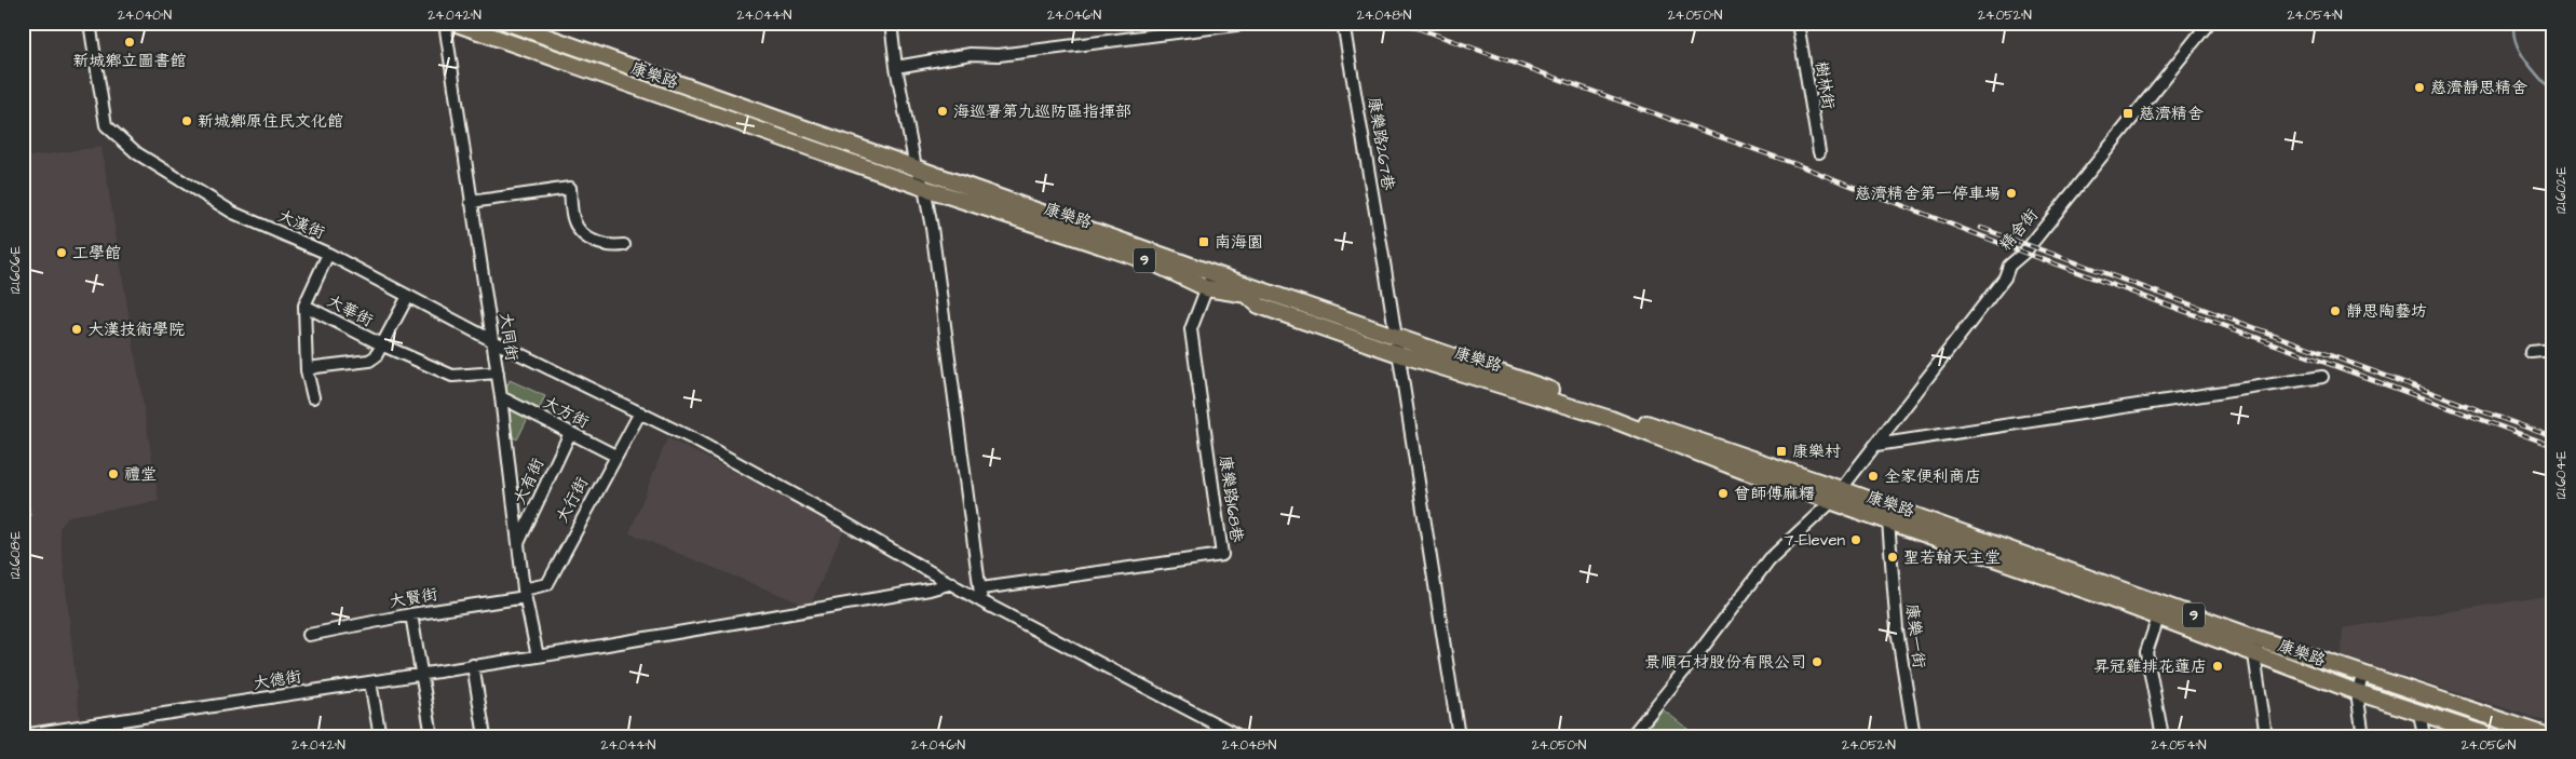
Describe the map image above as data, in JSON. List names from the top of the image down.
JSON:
{
  "streets": {
    "main road": ["康樂路", "9"],
    "street": [
      "樹林街",
      "康樂路267巷",
      "大漢街",
      "精舍街",
      "大華街",
      "大同街",
      "大方街",
      "大有街",
      "康樂路168巷",
      "大行街",
      "大賢街",
      "康樂一街",
      "大德街"
    ]
  },
  "crossings": [
    ["康樂路", "康樂路267巷"],
    ["康樂路", "精舍街"],
    ["康樂路", "康樂路168巷"],
    ["康樂路", "康樂一街"],
    ["大漢街", "大華街"],
    ["大漢街", "大同街"],
    ["大漢街", "大行街"],
    ["大漢街", "大德街"],
    ["大華街", "大同街"],
    ["大同街", "大方街"],
    ["大同街", "大有街"],
    ["大同街", "大行街"],
    ["大同街", "大賢街"],
    ["大同街", "大德街"],
    ["大方街", "大有街"],
    ["大方街", "大行街"],
    ["大行街", "大賢街"]
  ],
  "places": {
    "other": [
      "新城鄉立圖書館",
      "慈濟靜思精舍",
      "海巡署第九巡防區指揮部",
      "新城鄉原住民文化館",
      "慈濟精舍第一停車場",
      "工學館",
      "靜思陶藝坊",
      "大漢技術學院",
      "禮堂",
      "全家便利商店",
      "曾師傅麻糬",
      "7-Eleven",
      "聖若翰天主堂",
      "景順石材股份有限公司",
      "昇冠雞排花蓮店"
    ],
    "transit": ["慈濟精舍", "南海園", "康樂村"]
  },
  "coordinates": [
    "24.040°N",
    "24.042°N",
    "24.044°N",
    "24.046°N",
    "24.048°N",
    "24.050°N",
    "24.052°N",
    "24.054°N",
    "121.602°E",
    "121.606°E",
    "121.604°E",
    "121.608°E",
    "24.056°N"
  ]
}
